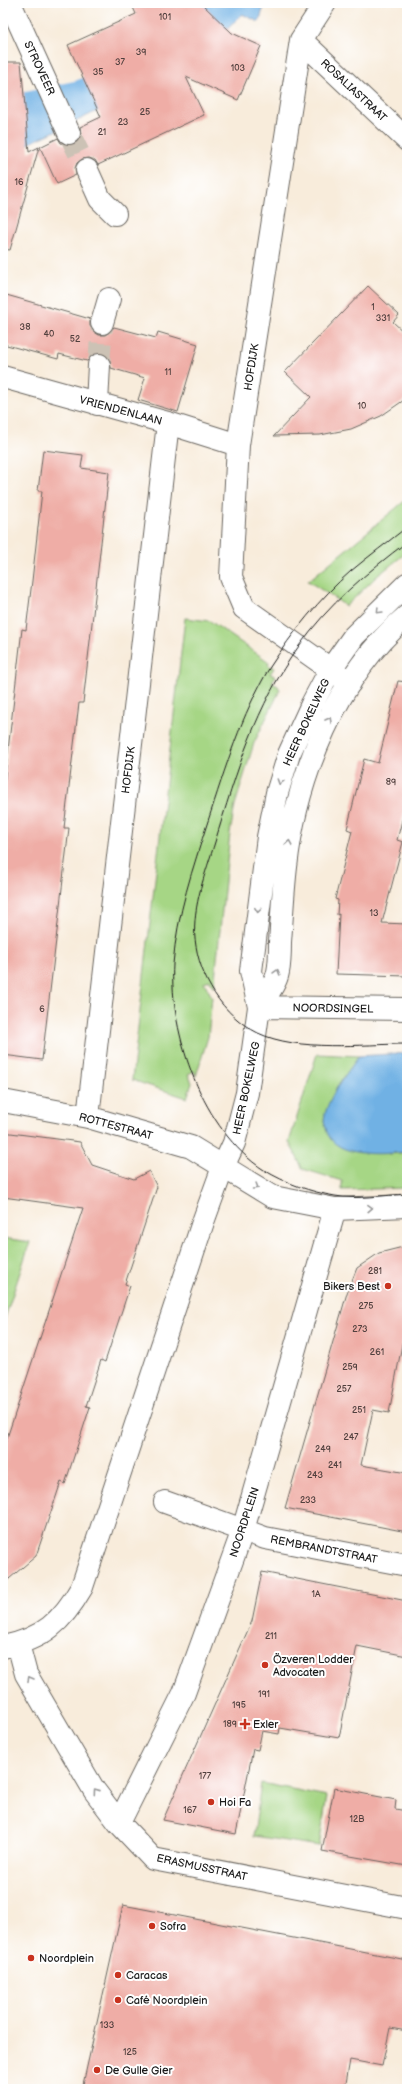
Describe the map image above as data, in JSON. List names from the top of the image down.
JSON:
{
  "streets": {
    "street": [
      "STROVEER",
      "ROSALIASTRAAT",
      "HOFDIJK",
      "VRIENDENLAAN",
      "HEER BOKELWEG",
      "NOORDSINGEL",
      "ROTTESTRAAT",
      "NOORDPLEIN",
      "REMBRANDTSTRAAT",
      "ERASMUSSTRAAT"
    ]
  },
  "crossings": [
    ["ROSALIASTRAAT", "HOFDIJK"],
    ["HOFDIJK", "VRIENDENLAAN"],
    ["HOFDIJK", "HEER BOKELWEG"],
    ["HOFDIJK", "ROTTESTRAAT"],
    ["HEER BOKELWEG", "NOORDSINGEL"],
    ["HEER BOKELWEG", "ROTTESTRAAT"],
    ["NOORDPLEIN", "REMBRANDTSTRAAT"],
    ["NOORDPLEIN", "ERASMUSSTRAAT"]
  ],
  "one_way": ["ERASMUSSTRAAT"],
  "places": {
    "other": [
      "Bikers Best",
      "Özveren Lodder Advocaten",
      "Hoi Fa",
      "Sofra",
      "Noordplein",
      "Caracas",
      "Café Noordplein",
      "De Gulle Gier"
    ],
    "health": ["Exler"]
  },
  "house_numbers": [
    "101",
    "39",
    "37",
    "103",
    "35",
    "25",
    "23",
    "21",
    "16",
    "1",
    "331",
    "38",
    "40",
    "52",
    "11",
    "10",
    "89",
    "13",
    "6",
    "281",
    "275",
    "273",
    "261",
    "259",
    "257",
    "251",
    "247",
    "249",
    "241",
    "243",
    "233",
    "1A",
    "211",
    "191",
    "195",
    "189",
    "177",
    "167",
    "12B",
    "133",
    "125"
  ]
}
